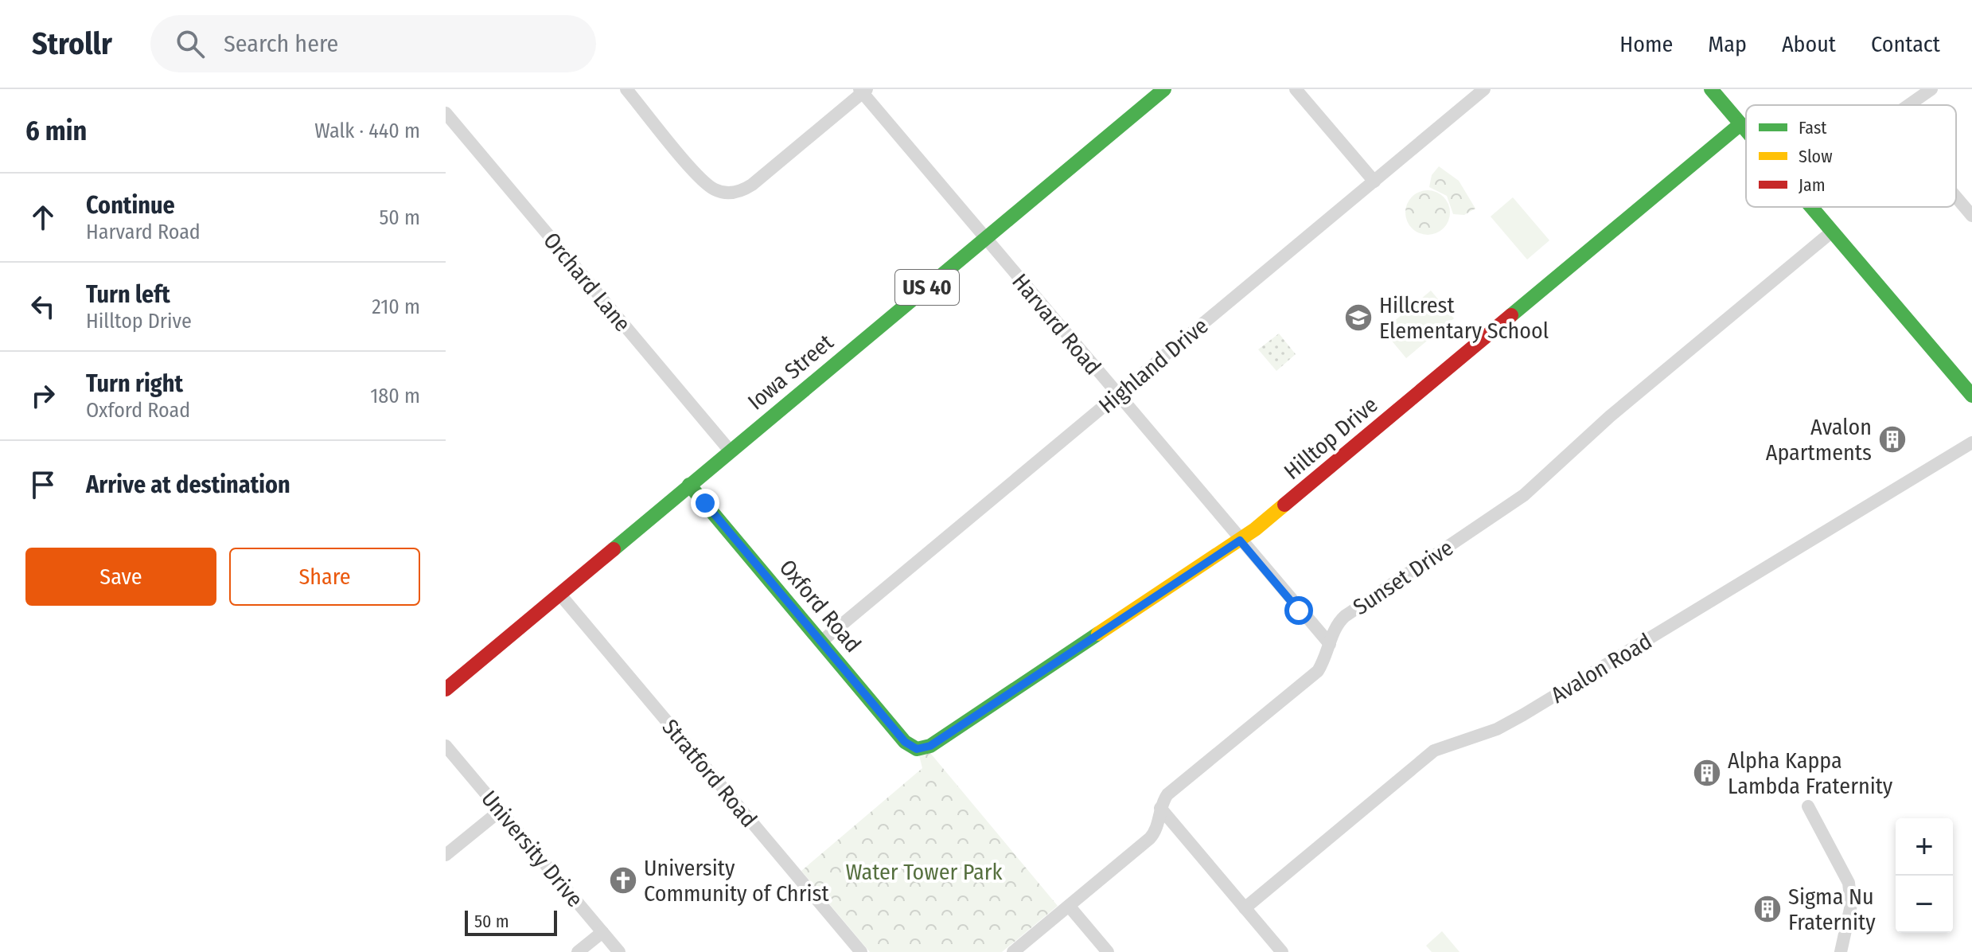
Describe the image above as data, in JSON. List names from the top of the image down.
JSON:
{
  "streets": {
    "main road": [
      "US 40",
      "Iowa Street",
      "Hilltop Drive",
      "Oxford Road"
    ],
    "street": [
      "Orchard Lane",
      "Harvard Road",
      "Highland Drive",
      "Sunset Drive",
      "Avalon Road",
      "Stratford Road",
      "University Drive"
    ]
  },
  "crossings": [
    ["Orchard Lane", "Iowa Street"],
    ["Harvard Road", "Highland Drive"],
    ["Harvard Road", "Iowa Street"],
    ["Harvard Road", "Hilltop Drive"],
    ["Harvard Road", "Sunset Drive"],
    ["Highland Drive", "Oxford Road"],
    ["Iowa Street", "Oxford Road"],
    ["Iowa Street", "Stratford Road"],
    ["Hilltop Drive", "Oxford Road"]
  ],
  "parks": ["Water Tower Park"],
  "places": {
    "school or university": ["Hillcrest Elementary School"],
    "building": ["Avalon Apartments", "Alpha Kappa Lambda Fraternity", "Sigma Nu Fraternity"],
    "church": ["University Community of Christ"]
  },
  "legend": ["Fast", "Slow", "Jam"],
  "scale_bar": "50 m",
  "page": {
    "header": "Strollr",
    "search": "Search here",
    "nav": [
      "Home",
      "Map",
      "About",
      "Contact"
    ],
    "heading": ["6 min", "Walk · 440 m"],
    "list": [
      ["Continue", "Harvard Road", "50 m"],
      ["Turn left", "Hilltop Drive", "210 m"],
      ["Turn right", "Oxford Road", "180 m"],
      "Arrive at destination"
    ],
    "buttons": ["Save", "Share"],
    "map_buttons": ["+", "−"],
    "scale": "50 m"
  }
}
